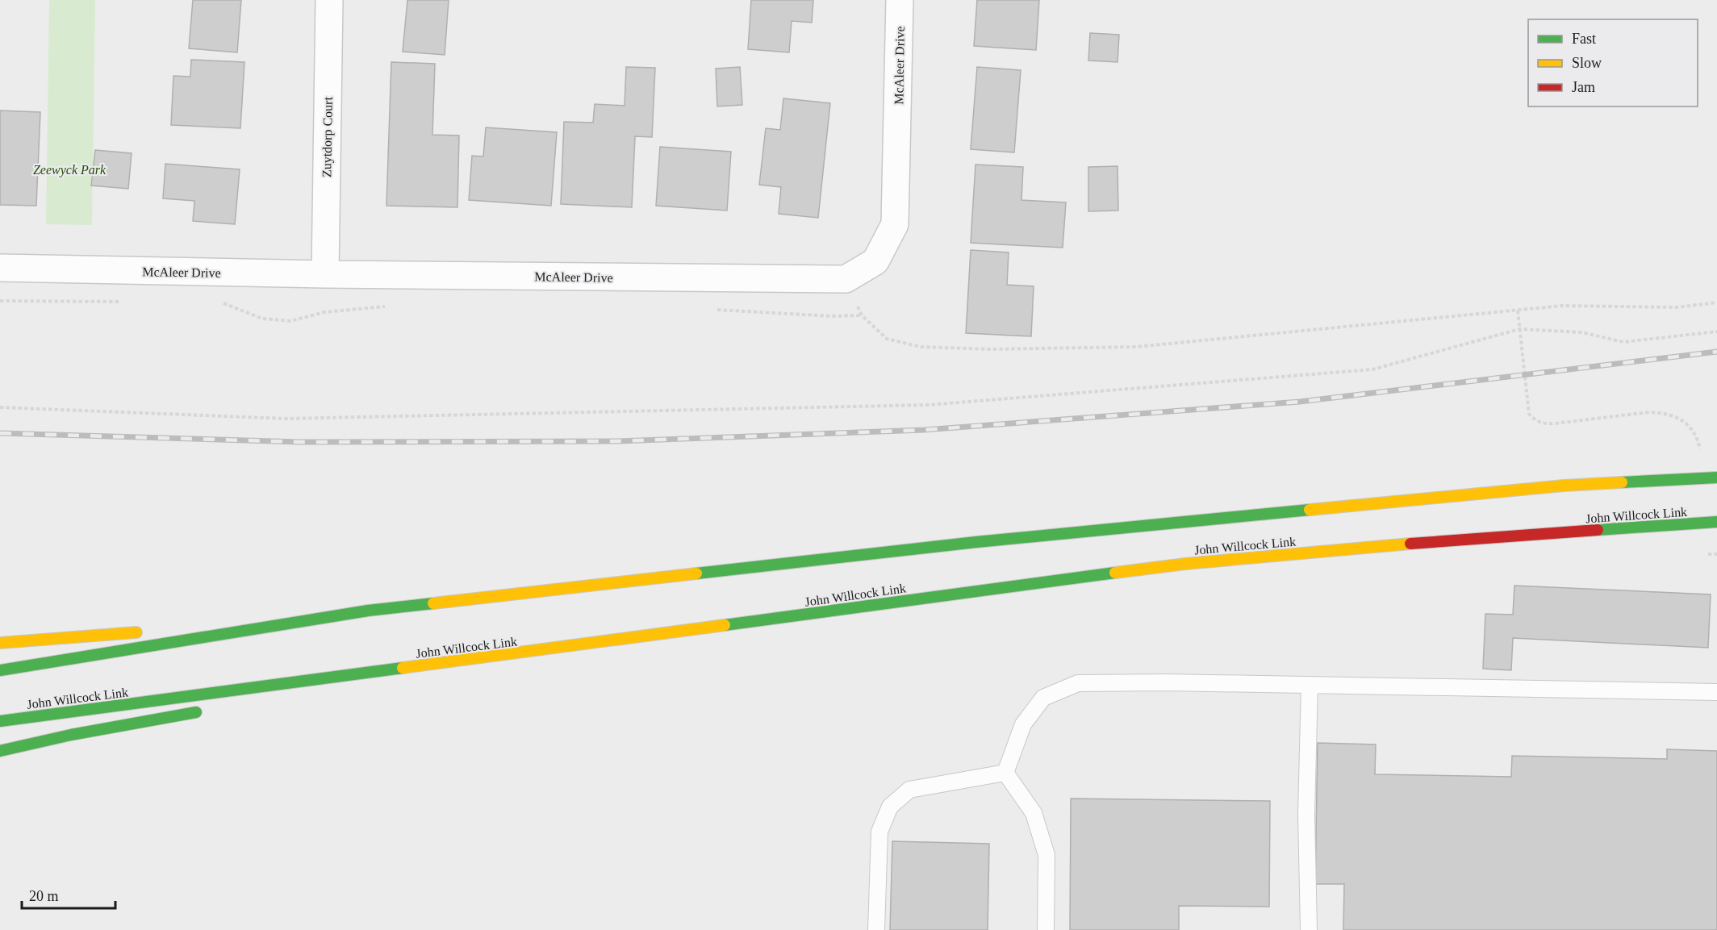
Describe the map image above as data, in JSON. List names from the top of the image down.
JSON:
{
  "streets": {
    "main road": ["John Willcock Link"],
    "street": ["McAleer Drive", "Zuytdorp Court"]
  },
  "crossings": [
    ["McAleer Drive", "Zuytdorp Court"]
  ],
  "parks": ["Zeewyck Park"],
  "legend": ["Fast", "Slow", "Jam"],
  "scale_bar": "20 m"
}
